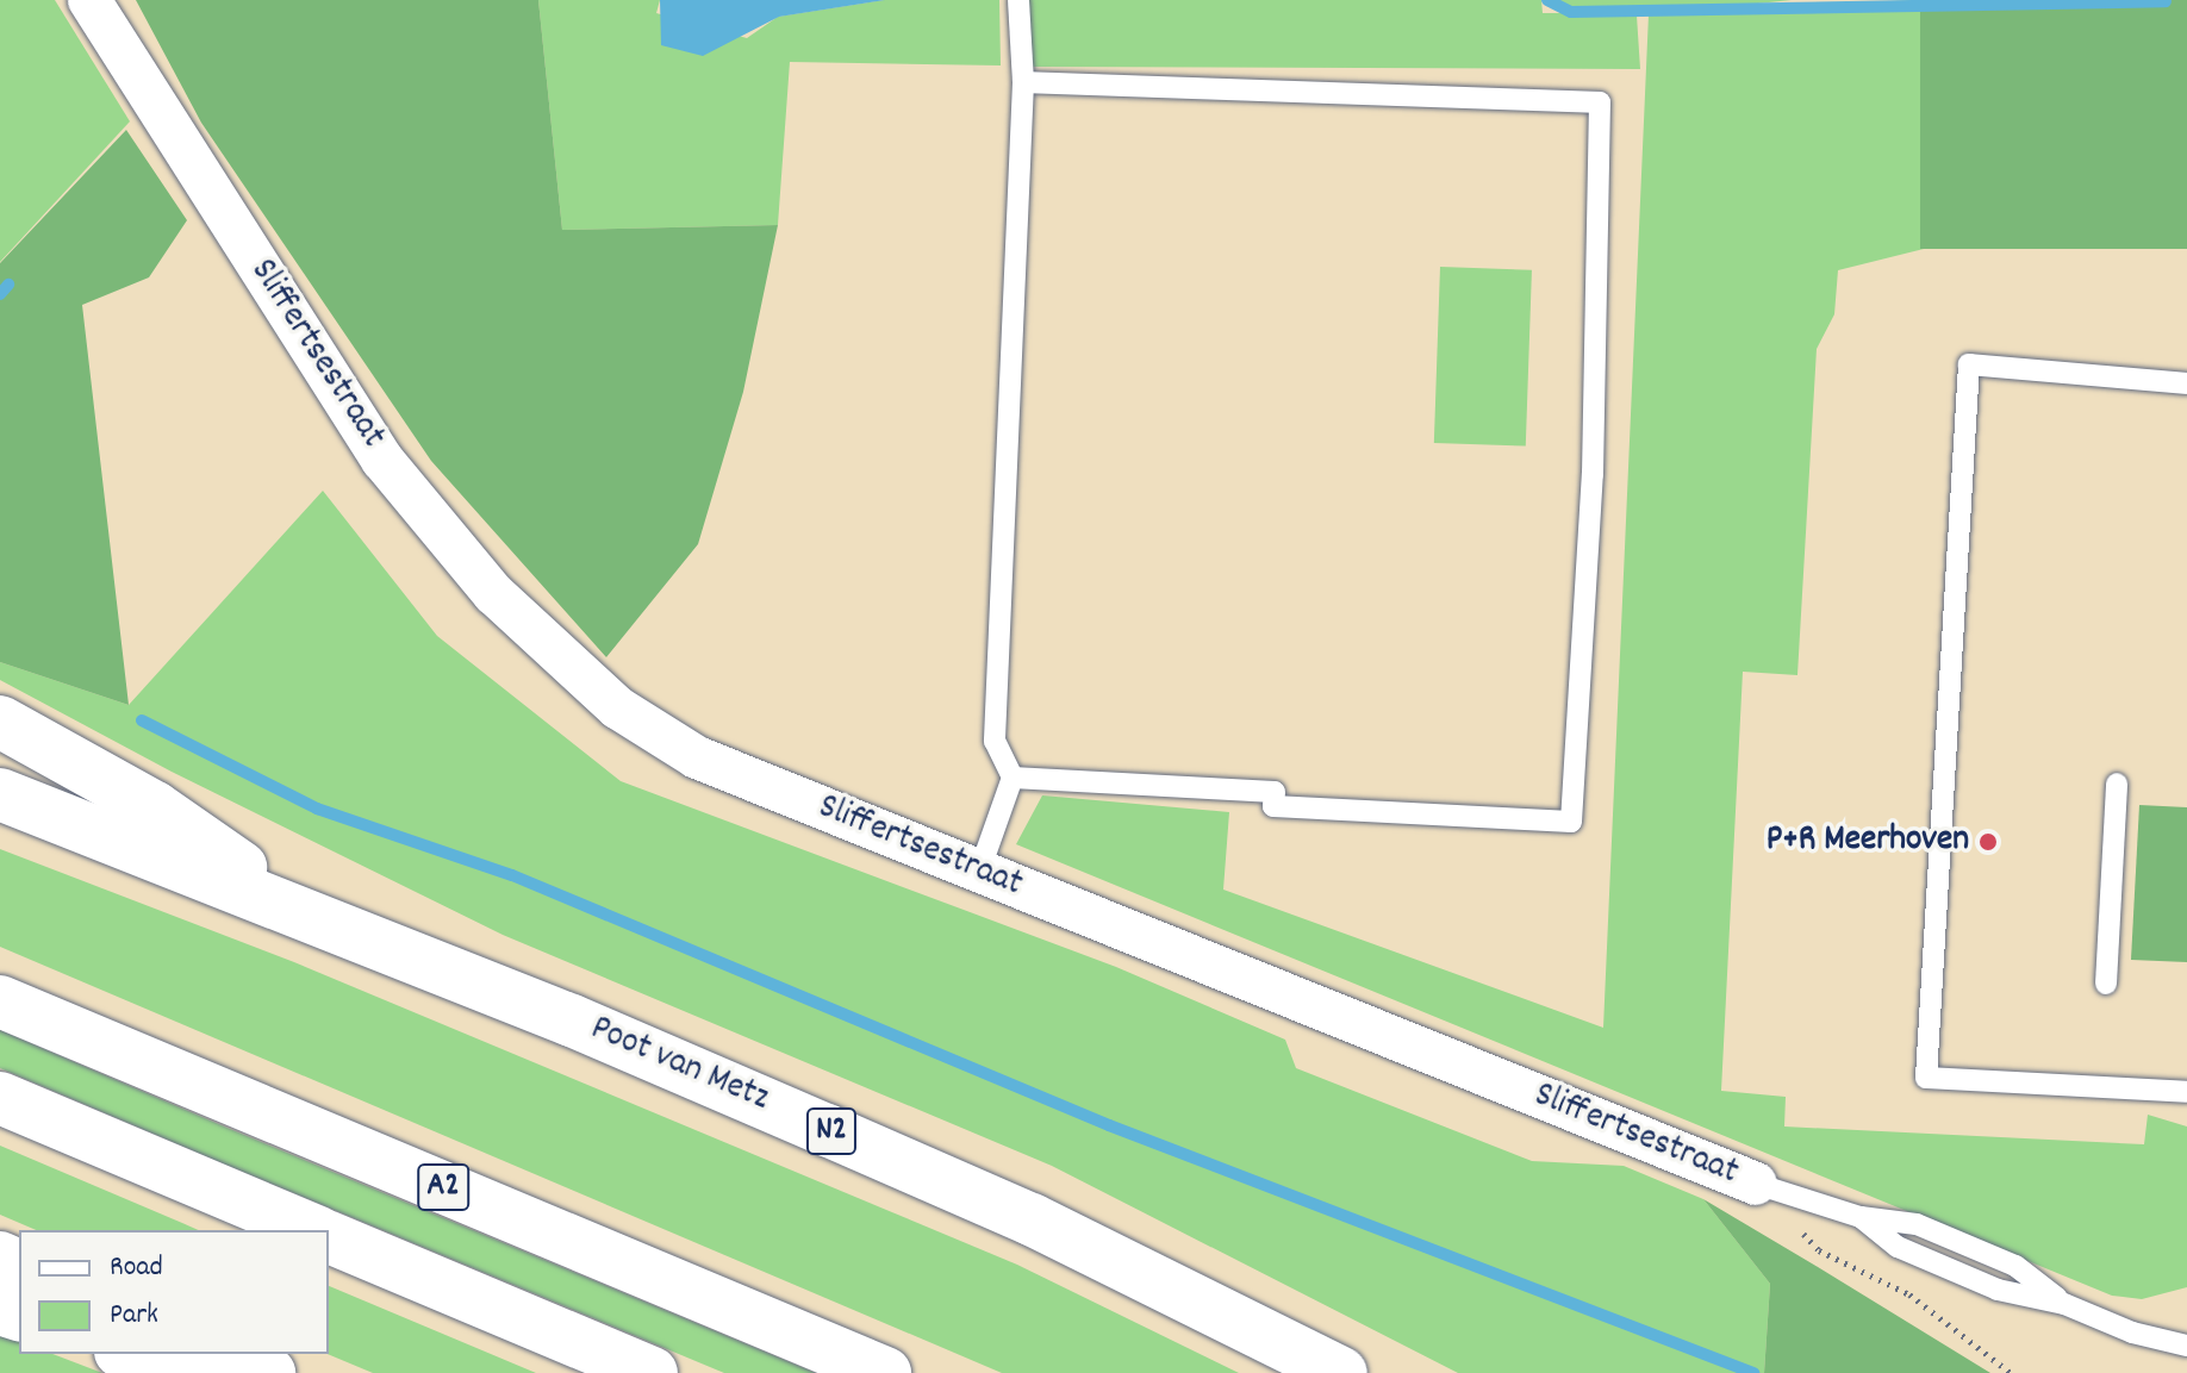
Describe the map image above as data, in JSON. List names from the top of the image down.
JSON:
{
  "streets": {
    "highway": ["Poot van Metz", "N2", "A2"],
    "street": ["Sliffertsestraat"]
  },
  "crossings": [
    ["Poot van Metz", "N2"]
  ],
  "places": ["P+R Meerhoven"],
  "legend": ["Road", "Park"]
}
